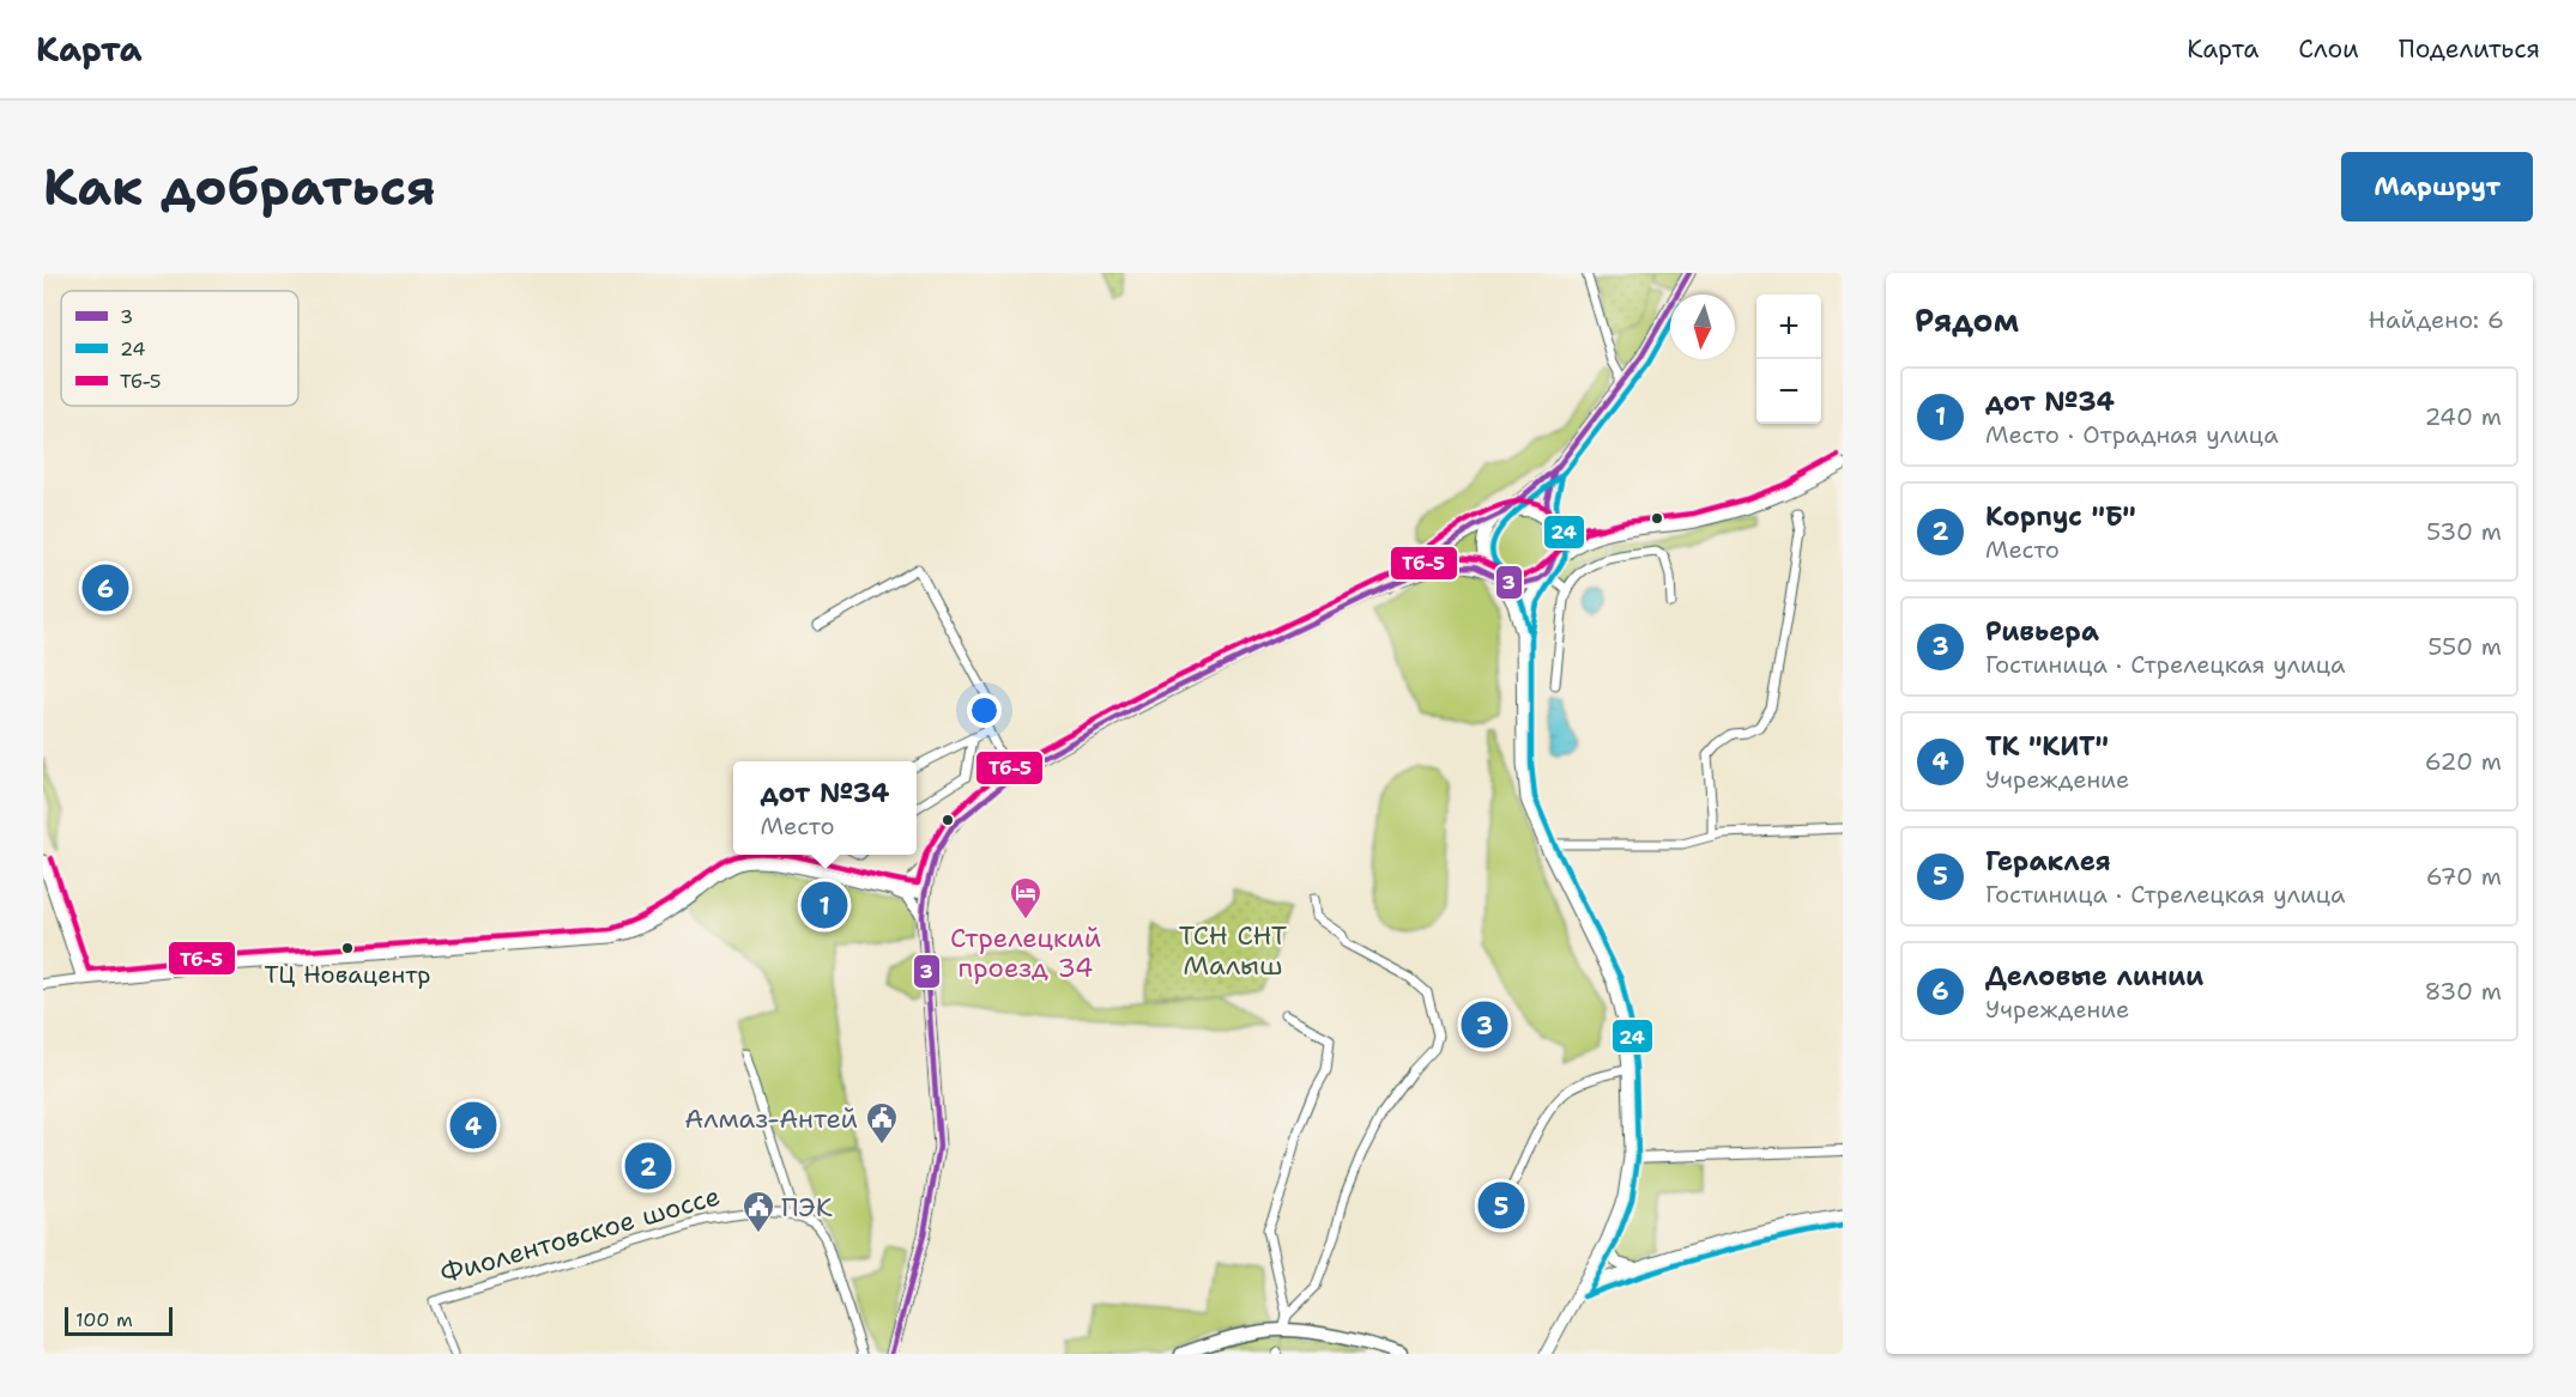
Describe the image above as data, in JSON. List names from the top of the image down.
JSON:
{
  "streets": {
    "street": ["Фиолентовское шоссе"]
  },
  "parks": ["ТСН СНТ Малыш"],
  "places": {
    "hotel": ["Стрелецкий проезд 34"],
    "other": ["ТЦ Новацентр"],
    "public building": ["Алмаз-Антей", "ПЭК"]
  },
  "lines": ["transit line 3", "transit line 24", "transit line Тб-5"],
  "legend": ["3", "24", "Тб-5"],
  "scale_bar": "100 m",
  "north": "bottom",
  "page": {
    "header": "Карта",
    "nav": ["Карта", "Слои", "Поделиться"],
    "buttons": "Маршрут",
    "title": "Как добраться",
    "heading": ["Рядом", "Найдено: 6"],
    "map_buttons": ["+", "−"],
    "list": [
      {
        "mark": "1",
        "name": "дот №34",
        "note": "Место · Отрадная улица",
        "value": "240 m"
      },
      {
        "mark": "2",
        "name": "Корпус \"Б\"",
        "note": "Место",
        "value": "530 m"
      },
      {
        "mark": "3",
        "name": "Ривьера",
        "note": "Гостиница · Стрелецкая улица",
        "value": "550 m"
      },
      {
        "mark": "4",
        "name": "ТК \"КИТ\"",
        "note": "Учреждение",
        "value": "620 m"
      },
      {
        "mark": "5",
        "name": "Гераклея",
        "note": "Гостиница · Стрелецкая улица",
        "value": "670 m"
      },
      {
        "mark": "6",
        "name": "Деловые линии",
        "note": "Учреждение",
        "value": "830 m"
      }
    ],
    "pins": [
      "6",
      "1",
      "3",
      "4",
      "2",
      "5"
    ],
    "popup": ["дот №34", "Место"],
    "scale": "100 m"
  }
}
